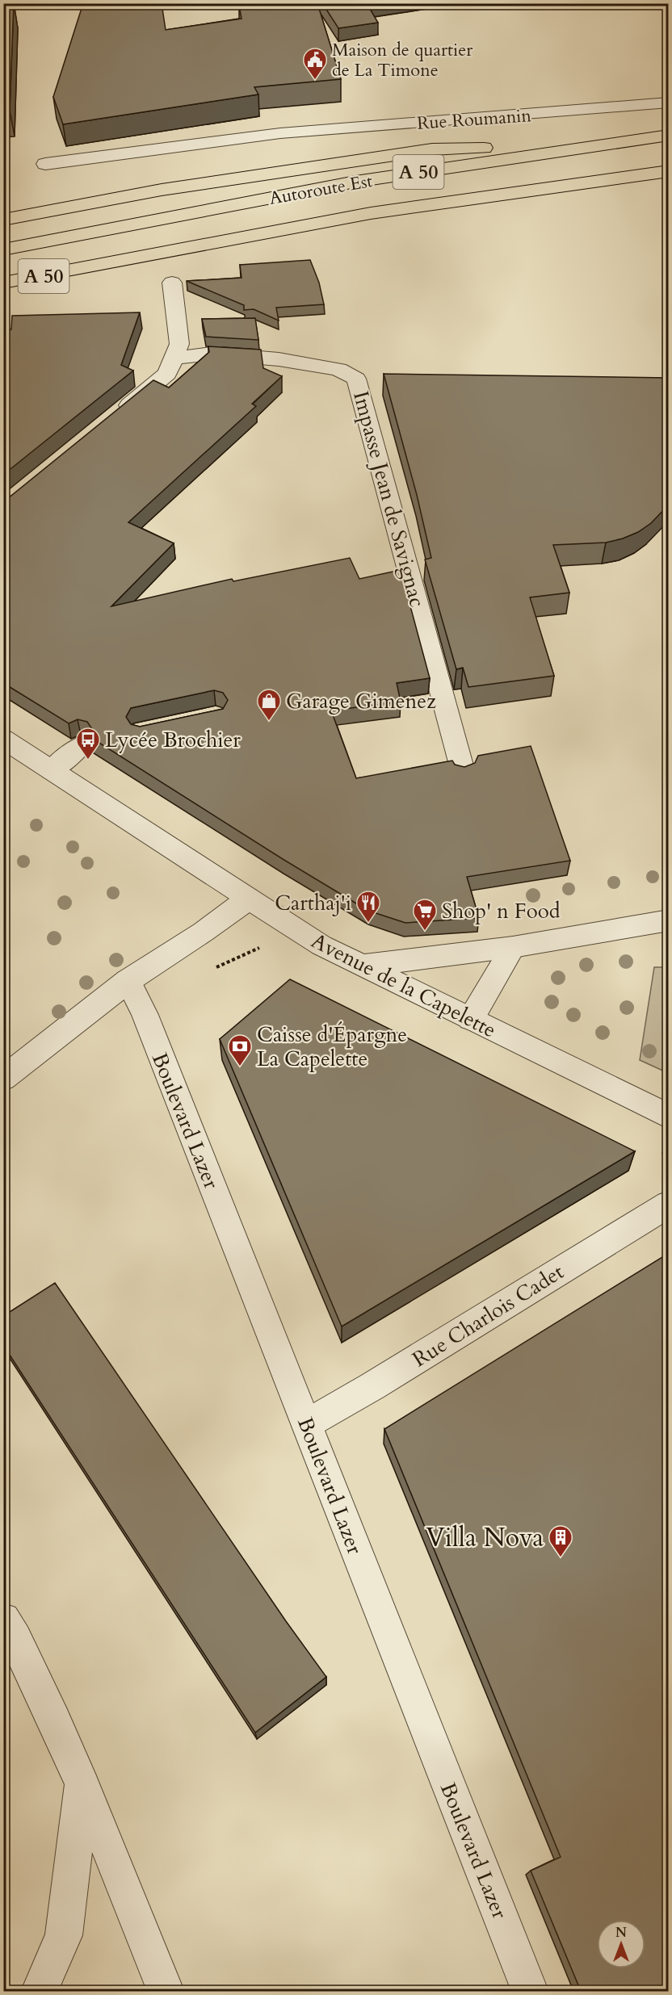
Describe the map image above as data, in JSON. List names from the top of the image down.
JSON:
{
  "streets": {
    "highway": ["A 50", "Autoroute Est"],
    "street": [
      "Rue Roumanin",
      "Impasse Jean de Savignac",
      "Avenue de la Capelette",
      "Boulevard Lazer",
      "Rue Charlois Cadet"
    ]
  },
  "crossings": [
    ["Boulevard Lazer", "Rue Charlois Cadet"]
  ],
  "places": {
    "public building": ["Maison de quartier de La Timone"],
    "shop": ["Garage Gimenez"],
    "bus stop": ["Lycée Brochier"],
    "restaurant": ["Carthaj'i"],
    "supermarket": ["Shop' n Food"],
    "bank": ["Caisse d'Épargne La Capelette"],
    "building": ["Villa Nova"]
  },
  "north": "top"
}
